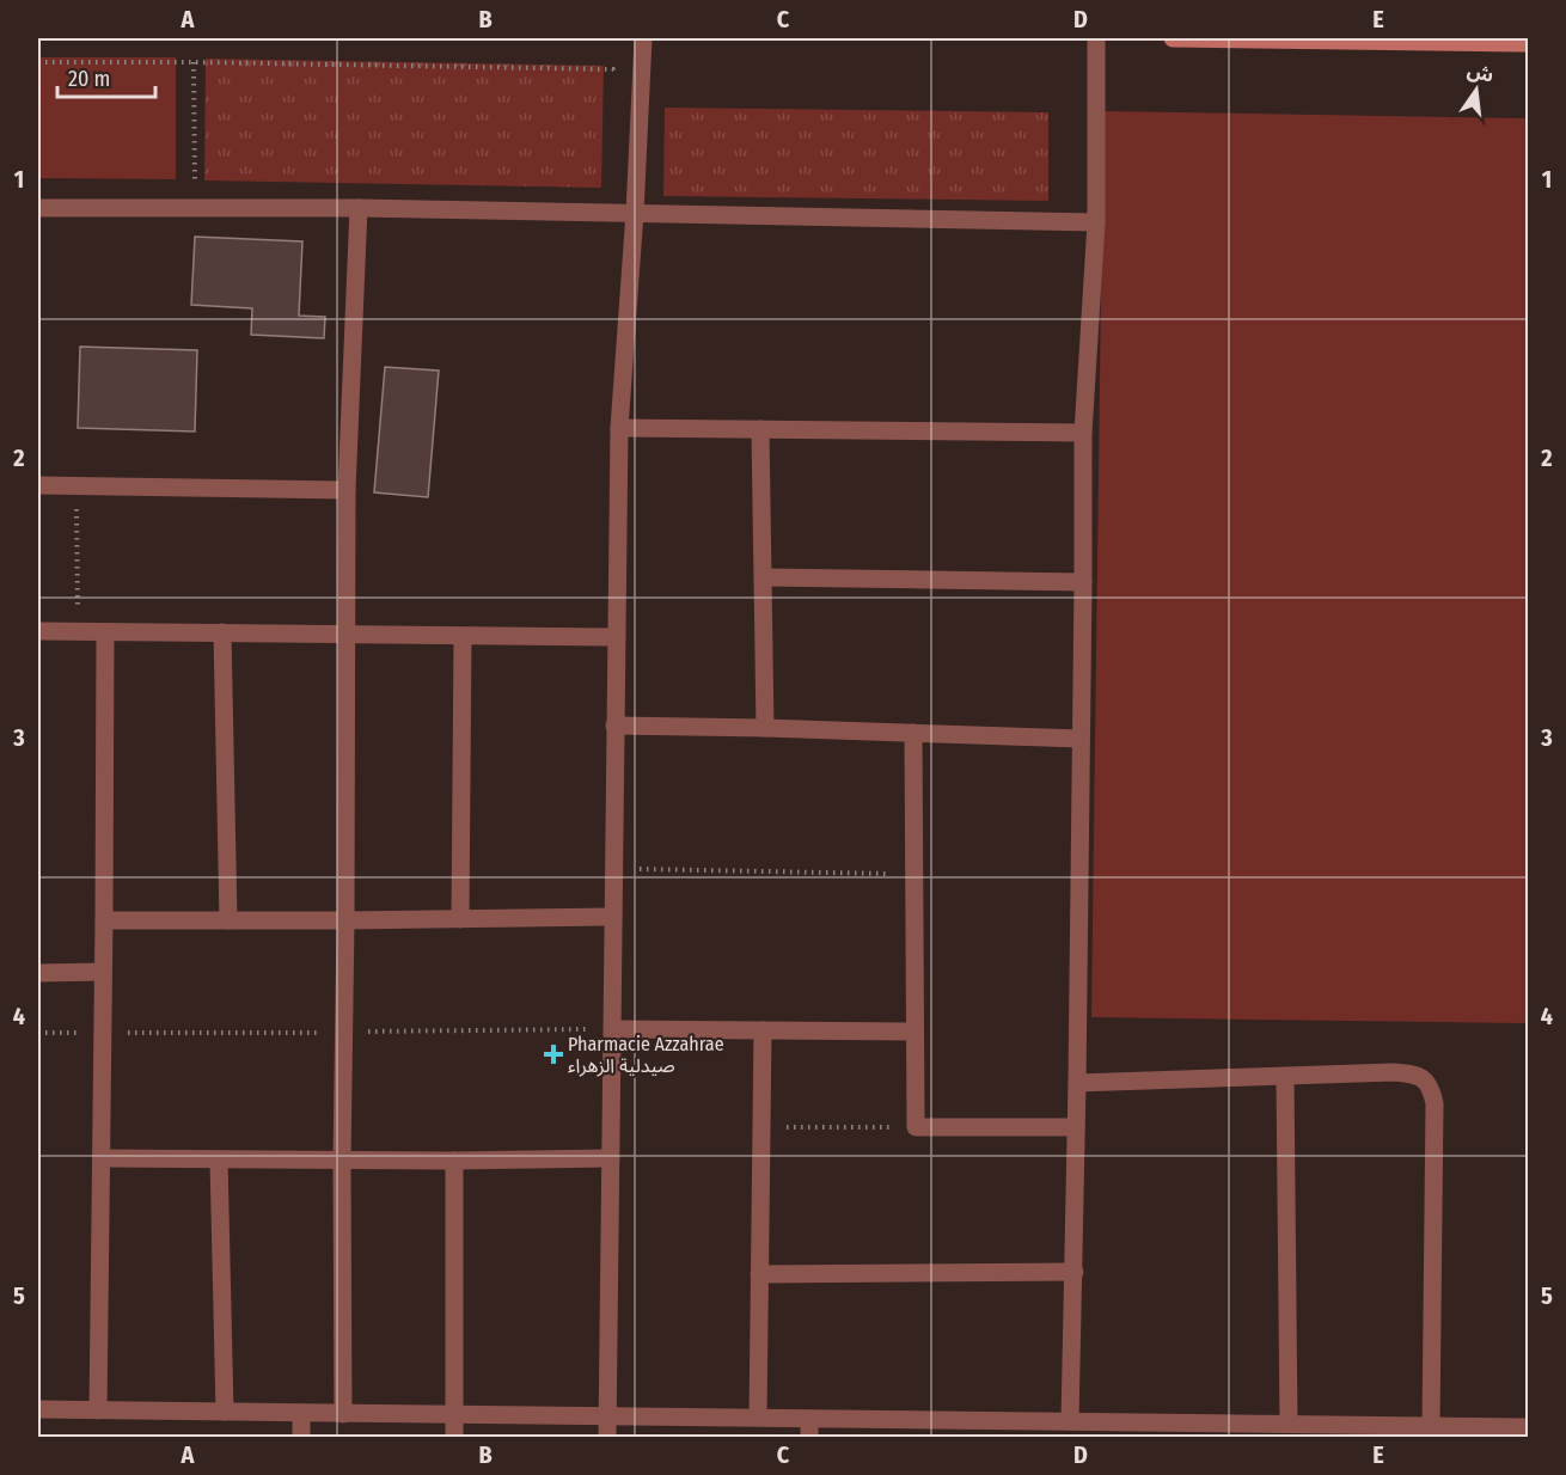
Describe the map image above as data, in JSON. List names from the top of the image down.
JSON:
{
  "places": {
    "health": ["Pharmacie Azzahrae صيدلية الزهراء"]
  },
  "scale_bar": "20 m",
  "north": "top",
  "grid": {
    "columns": [
      "A",
      "B",
      "C",
      "D",
      "E"
    ],
    "rows": [
      "1",
      "2",
      "3",
      "4",
      "5"
    ]
  }
}
